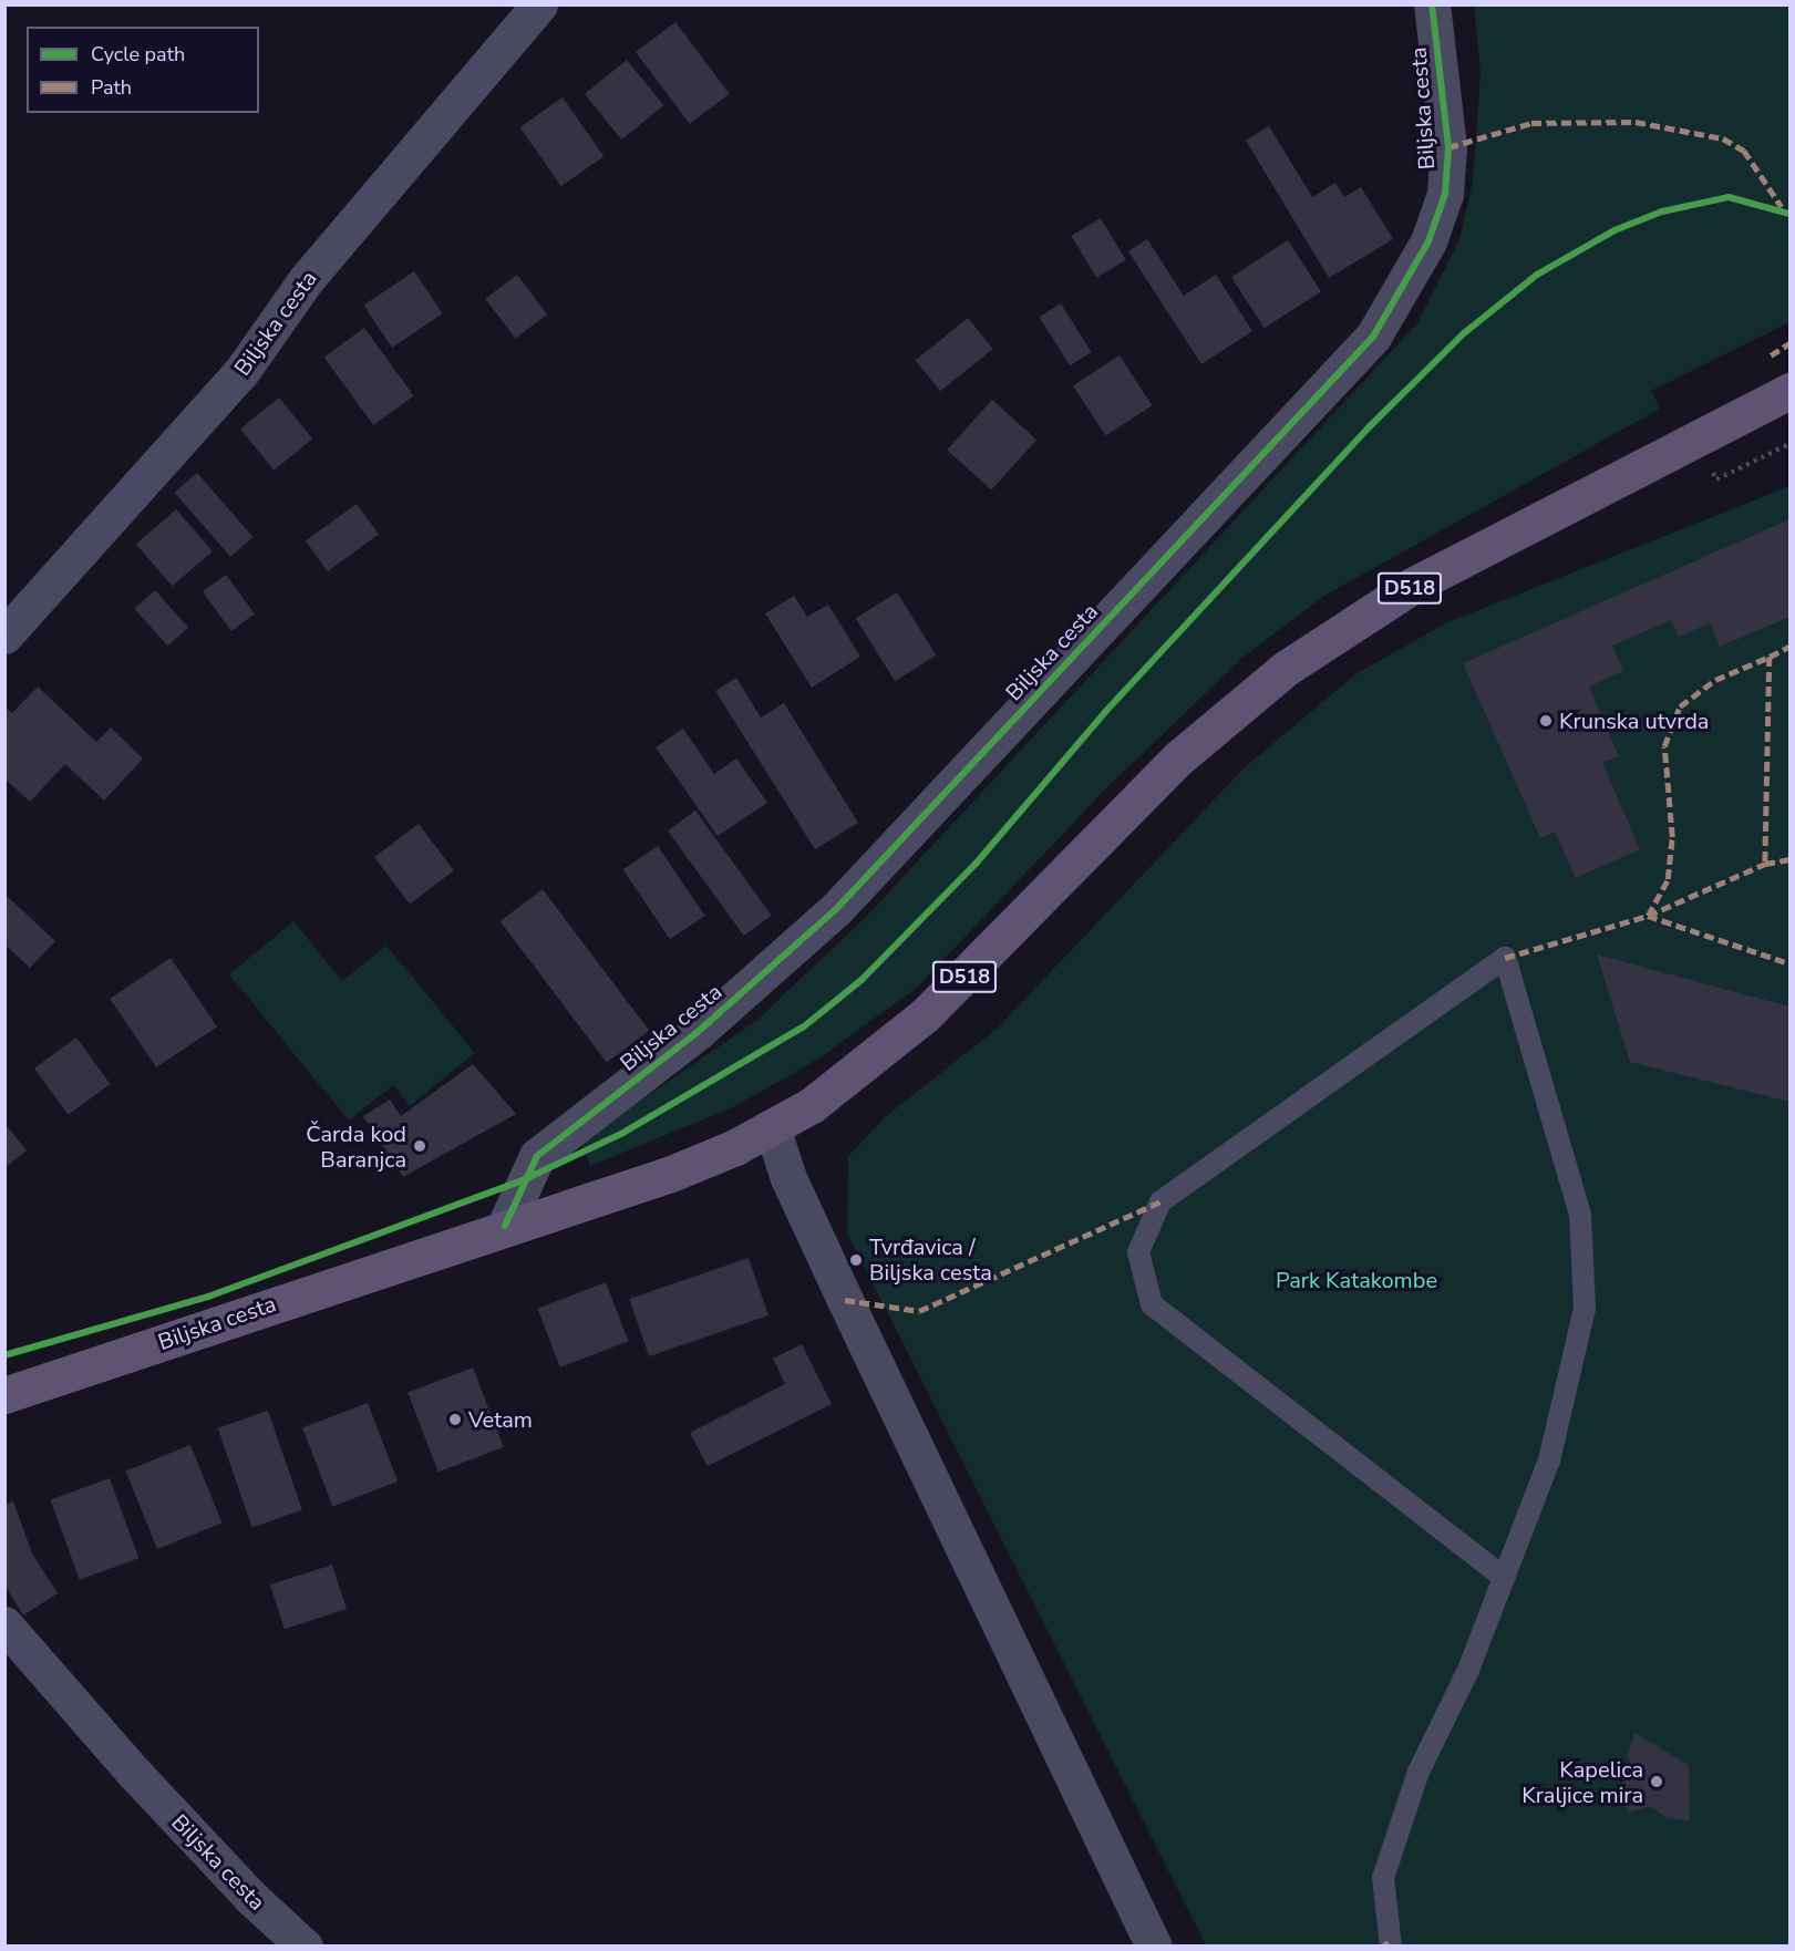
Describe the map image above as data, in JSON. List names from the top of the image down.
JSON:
{
  "streets": {
    "main road": ["Biljska cesta", "D518"]
  },
  "parks": ["Park Katakombe"],
  "places": [
    "Krunska utvrda",
    "Čarda kod Baranjca",
    "Tvrđavica / Biljska cesta",
    "Vetam",
    "Kapelica Kraljice mira"
  ],
  "legend": ["Cycle path", "Path"]
}
